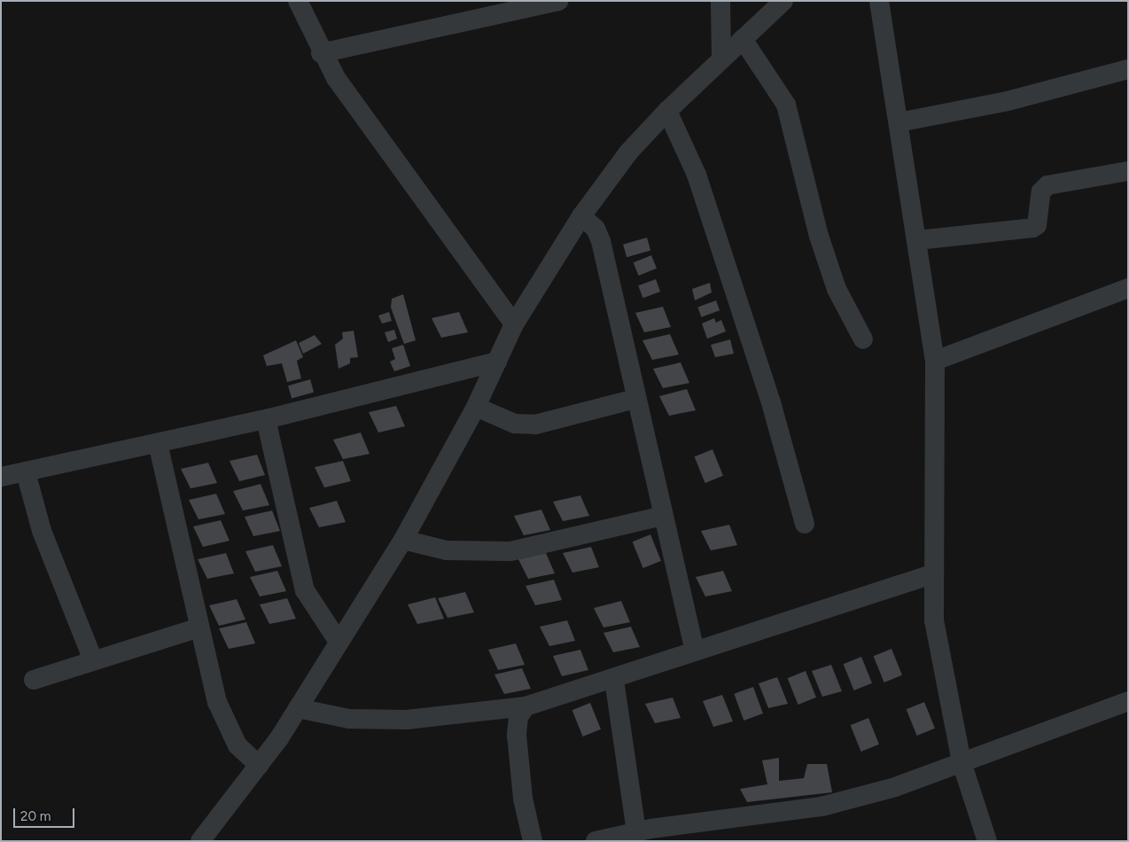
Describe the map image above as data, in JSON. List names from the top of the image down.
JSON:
{
  "scale_bar": "20 m"
}
